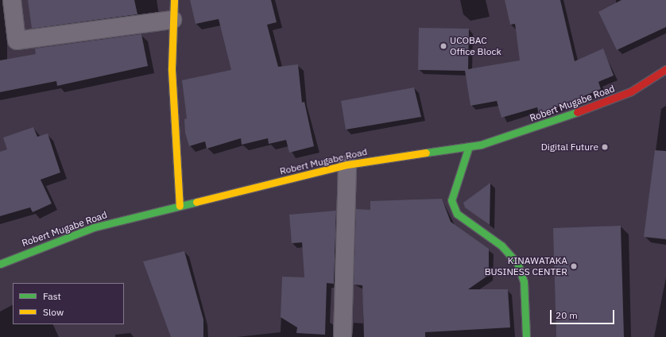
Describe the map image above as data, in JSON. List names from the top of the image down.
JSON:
{
  "streets": {
    "street": ["Robert Mugabe Road"]
  },
  "places": ["UCOBAC Office Block", "Digital Future", "KINAWATAKA BUSINESS CENTER"],
  "legend": ["Fast", "Slow"],
  "scale_bar": "20 m"
}
